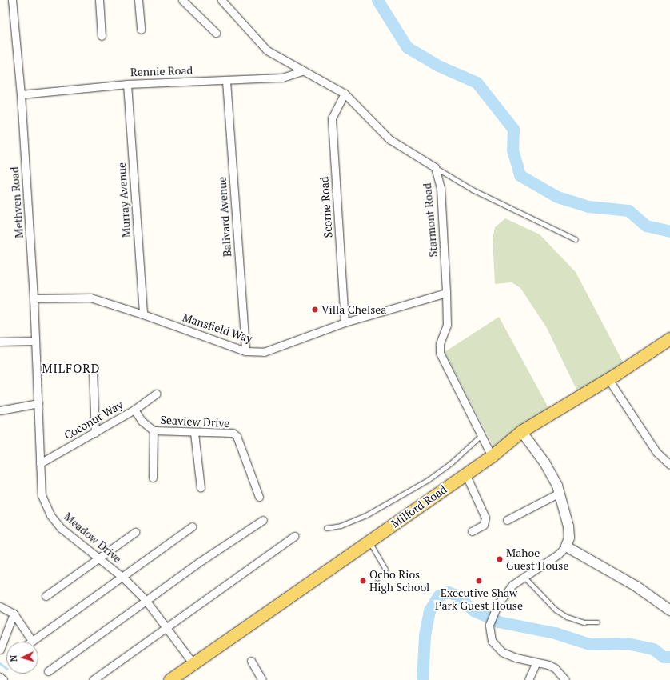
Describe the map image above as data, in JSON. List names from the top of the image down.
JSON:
{
  "streets": {
    "main road": ["Milford Road"],
    "street": [
      "Rennie Road",
      "Murray Avenue",
      "Methven Road",
      "Scorne Road",
      "Balivard Avenue",
      "Starmont Road",
      "Mansfield Way",
      "Coconut Way",
      "Seaview Drive",
      "Meadow Drive"
    ]
  },
  "crossings": [
    ["Rennie Road", "Murray Avenue"],
    ["Rennie Road", "Methven Road"],
    ["Rennie Road", "Balivard Avenue"],
    ["Rennie Road", "Starmont Road"],
    ["Murray Avenue", "Mansfield Way"],
    ["Methven Road", "Mansfield Way"],
    ["Methven Road", "Meadow Drive"],
    ["Scorne Road", "Starmont Road"],
    ["Scorne Road", "Mansfield Way"],
    ["Balivard Avenue", "Mansfield Way"],
    ["Starmont Road", "Mansfield Way"],
    ["Starmont Road", "Milford Road"],
    ["Coconut Way", "Seaview Drive"],
    ["Coconut Way", "Meadow Drive"],
    ["Milford Road", "Meadow Drive"]
  ],
  "districts": ["MILFORD"],
  "places": [
    "Villa Chelsea",
    "Mahoe Guest House",
    "Ocho Rios High School",
    "Executive Shaw Park Guest House"
  ],
  "north": "left"
}
